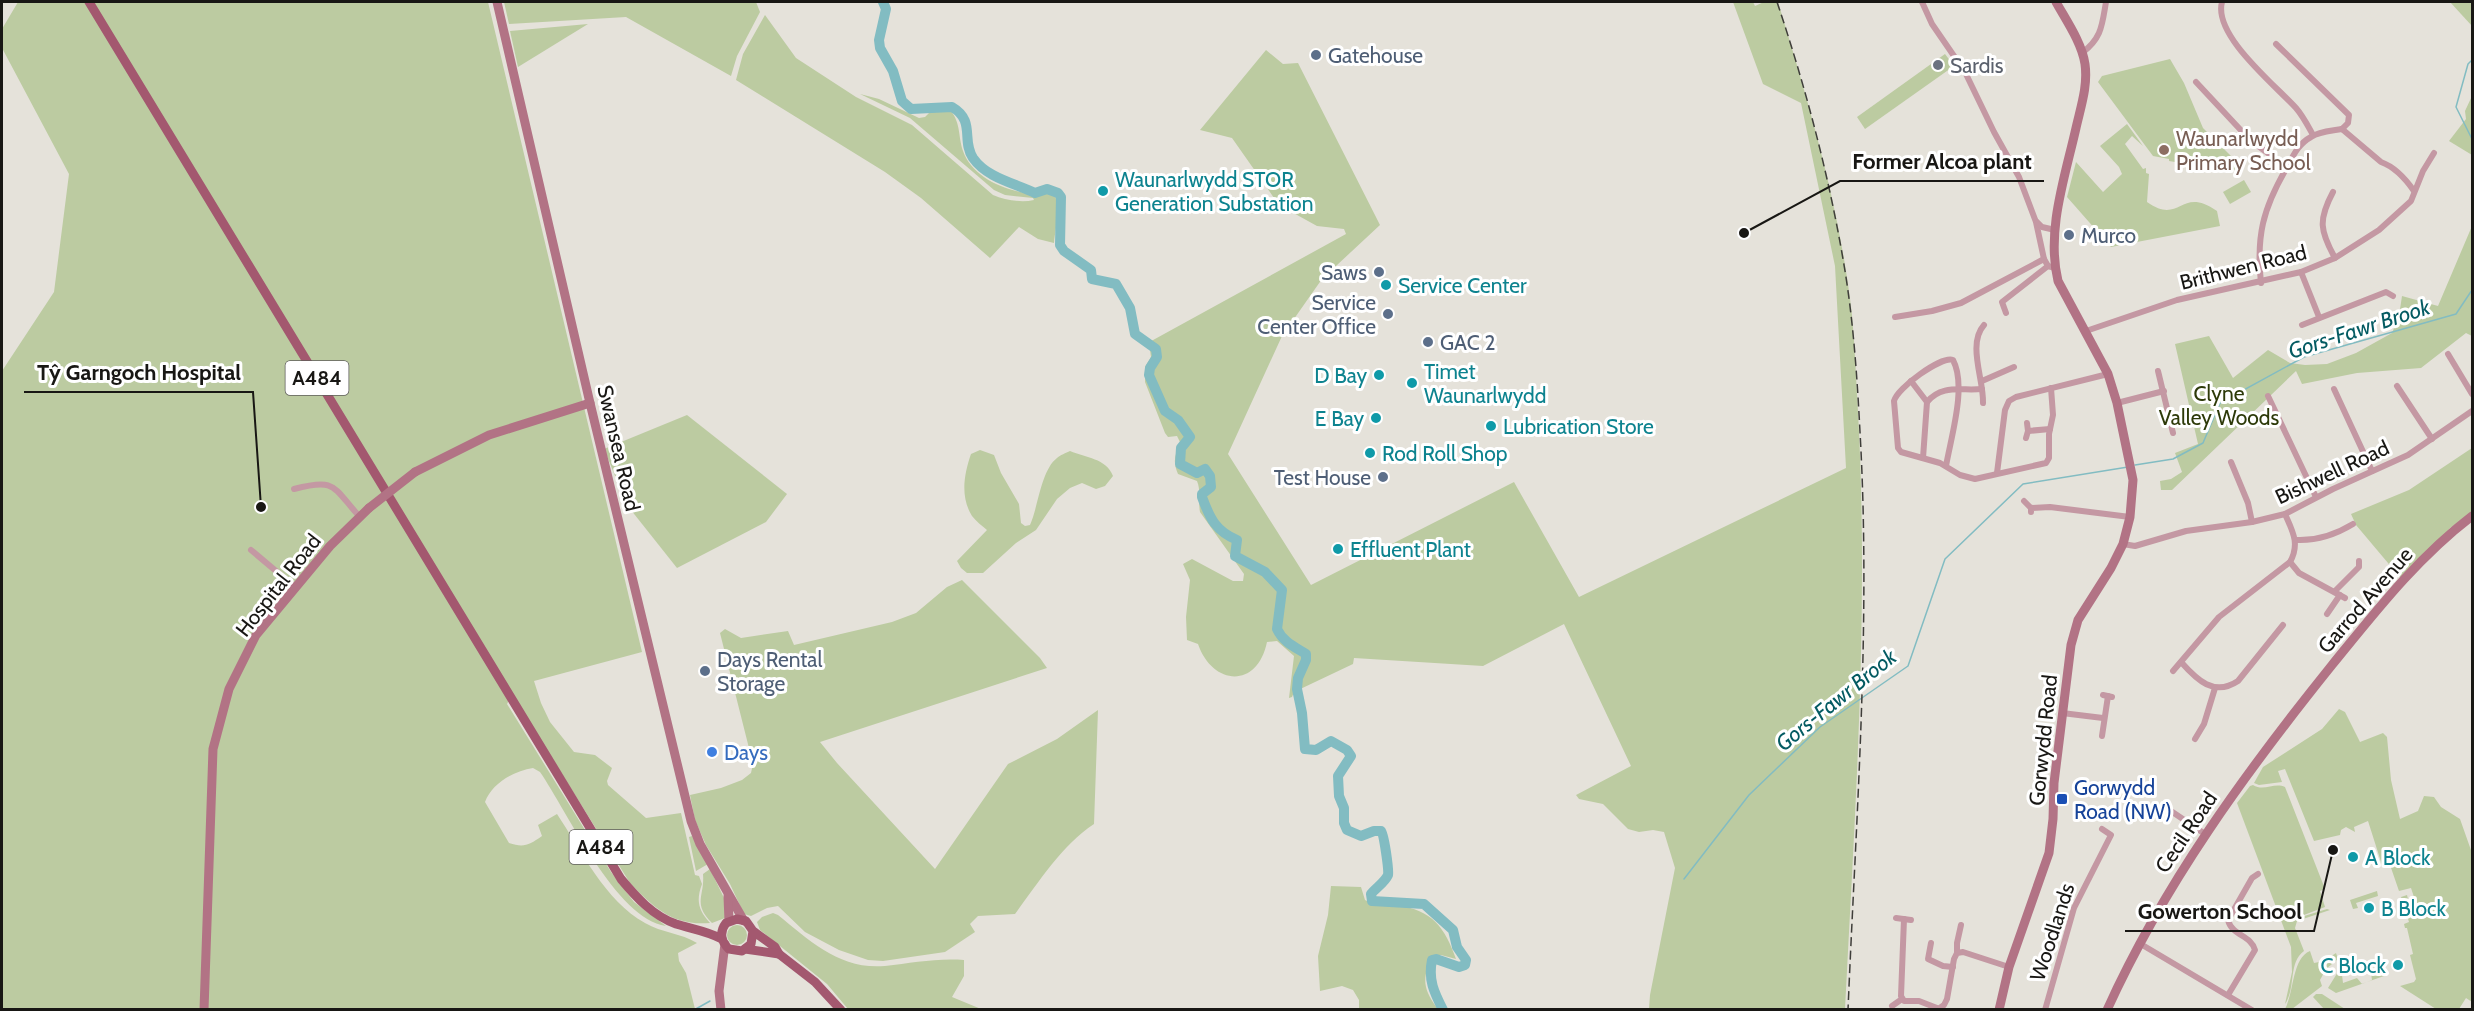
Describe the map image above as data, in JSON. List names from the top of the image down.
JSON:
{
  "streets": {
    "main road": [
      "A484",
      "Swansea Road",
      "Hospital Road",
      "Garrod Avenue",
      "Gorwydd Road",
      "Cecil Road"
    ],
    "street": ["Brithwen Road", "Bishwell Road", "Woodlands"]
  },
  "crossings": [
    ["A484", "Swansea Road"],
    ["Swansea Road", "Hospital Road"],
    ["Bishwell Road", "Gorwydd Road"],
    ["Garrod Avenue", "Cecil Road"]
  ],
  "water": ["Gors-Fawr Brook"],
  "parks": ["Clyne Valley Woods"],
  "places": {
    "other": [
      "Gatehouse",
      "Sardis",
      "Waunarlwydd Primary School",
      "Waunarlwydd STOR Generation Substation",
      "Former Alcoa plant",
      "Murco",
      "Saws",
      "Service Center",
      "Service Center Office",
      "GAC 2",
      "D Bay",
      "Timet Waunarlwydd",
      "E Bay",
      "Lubrication Store",
      "Rod Roll Shop",
      "Test House",
      "Tŷ Garngoch Hospital",
      "Effluent Plant",
      "Days Rental Storage",
      "Days",
      "Gowerton School",
      "A Block",
      "B Block",
      "C Block"
    ],
    "transit": ["Gorwydd Road (NW)"]
  }
}
